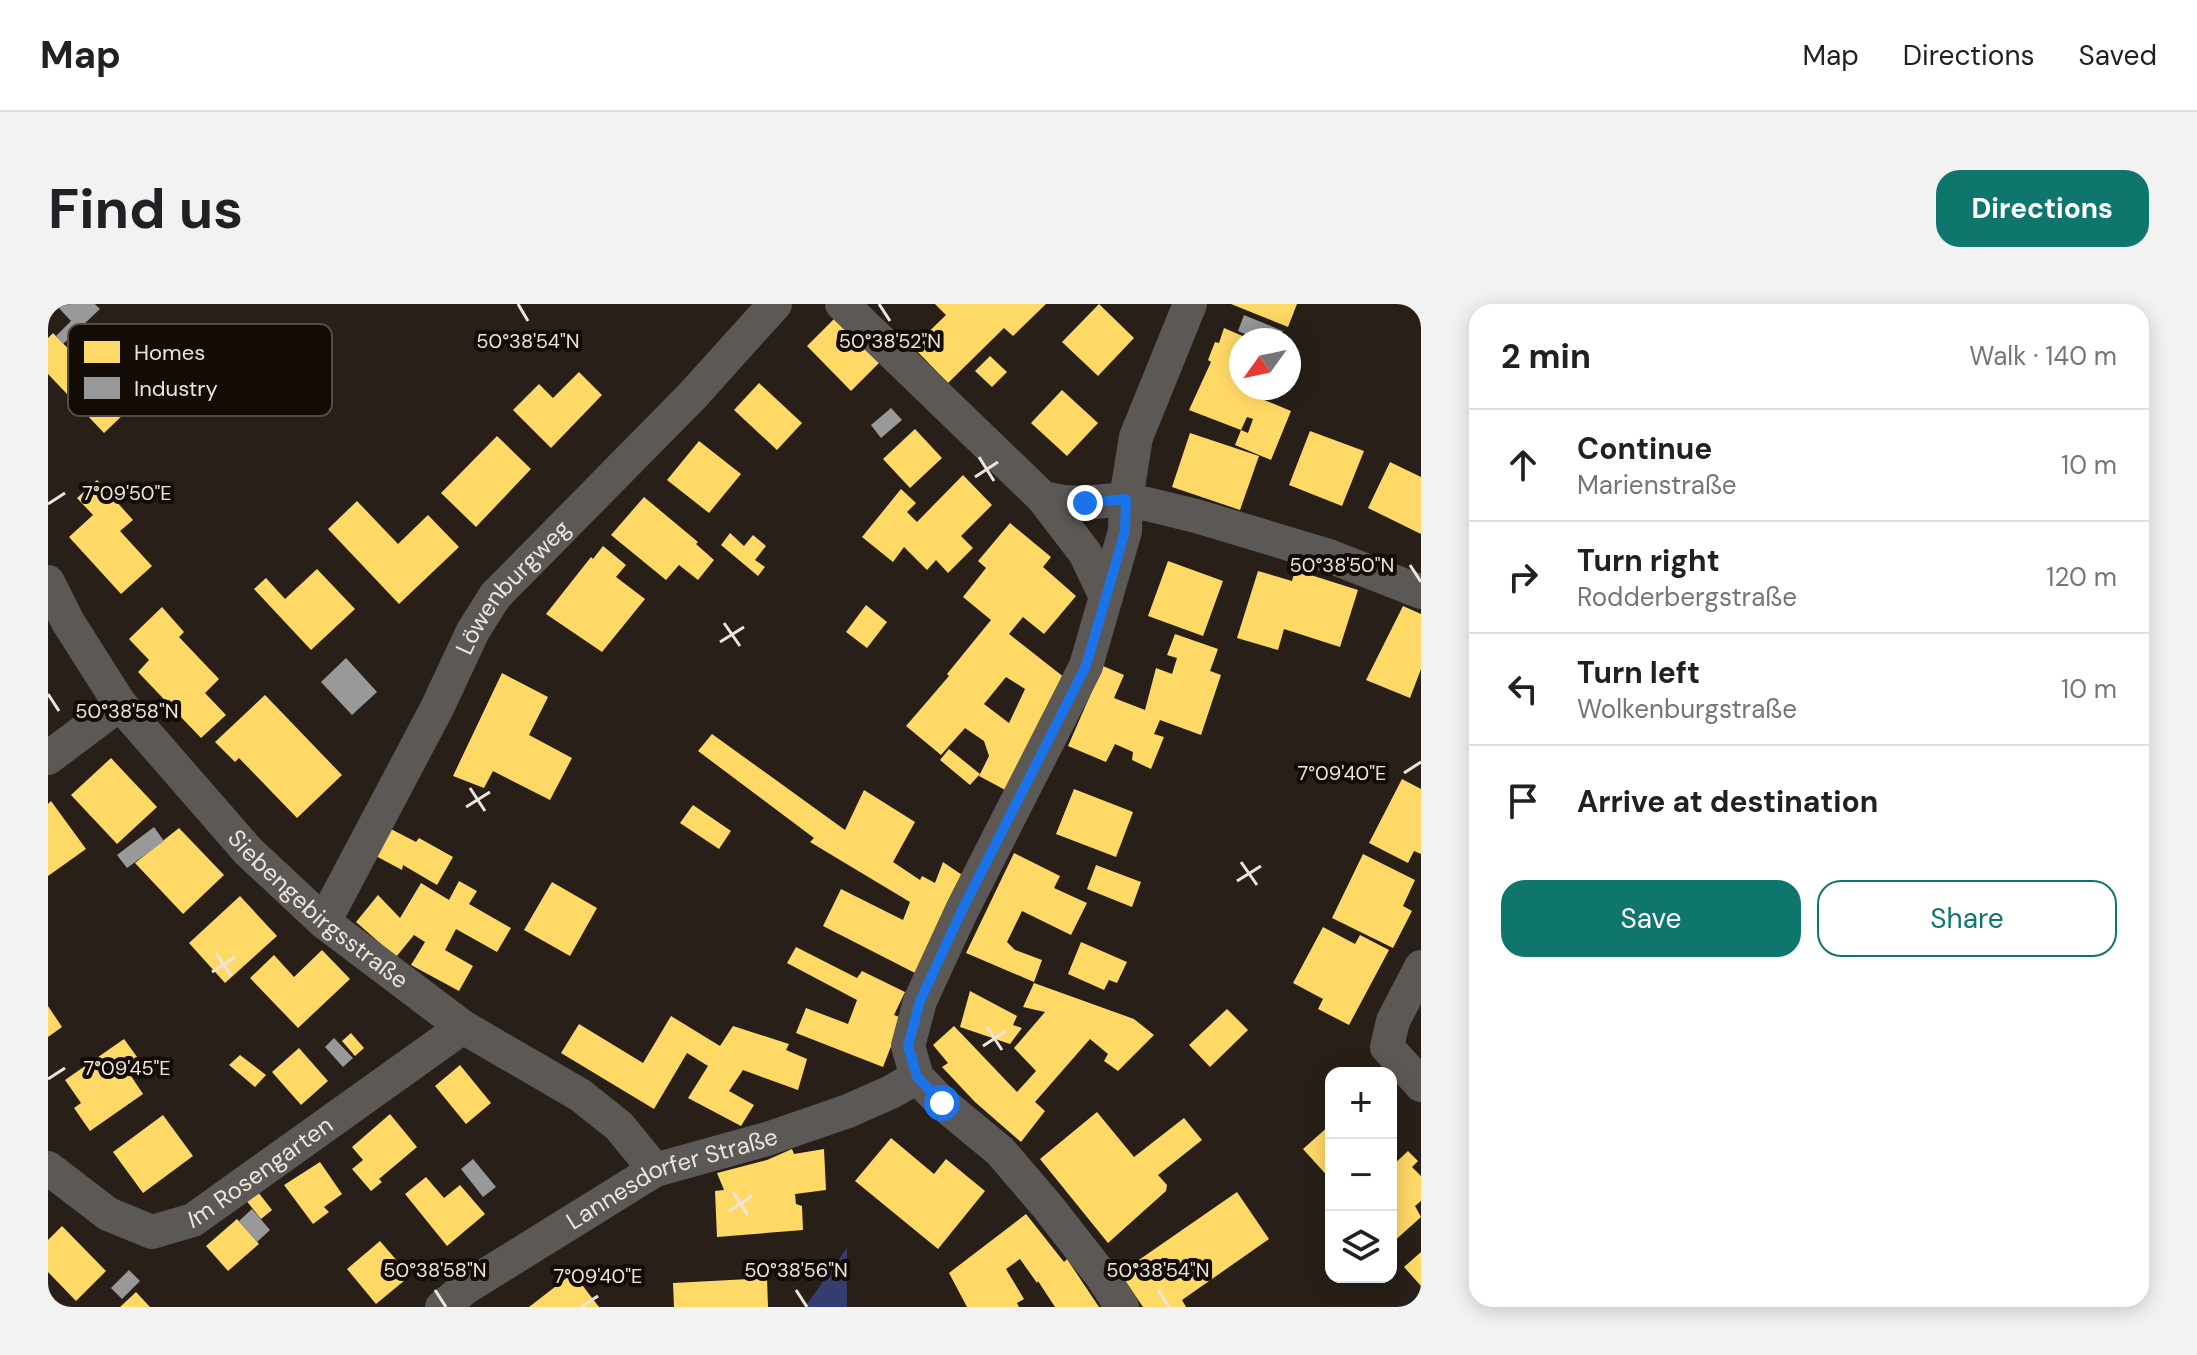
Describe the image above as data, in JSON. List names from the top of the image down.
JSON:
{
  "streets": {
    "street": [
      "Löwenburgweg",
      "Siebengebirgsstraße",
      "Im Rosengarten",
      "Lannesdorfer Straße"
    ]
  },
  "crossings": [
    ["Löwenburgweg", "Siebengebirgsstraße"],
    ["Siebengebirgsstraße", "Im Rosengarten"],
    ["Siebengebirgsstraße", "Lannesdorfer Straße"]
  ],
  "legend": ["Homes", "Industry"],
  "north": "bottom left",
  "page": {
    "header": "Map",
    "nav": ["Map", "Directions", "Saved"],
    "buttons": [
      "Directions",
      ["Save", "Share"]
    ],
    "title": "Find us",
    "heading": ["2 min", "Walk · 140 m"],
    "list": [
      ["Continue", "Marienstraße", "10 m"],
      ["Turn right", "Rodderbergstraße", "120 m"],
      ["Turn left", "Wolkenburgstraße", "10 m"],
      "Arrive at destination"
    ],
    "map_buttons": ["+", "−"]
  },
  "coordinates": [
    "50°38'54\"N",
    "50°38'52\"N",
    "7°09'50\"E",
    "50°38'50\"N",
    "50°38'58\"N",
    "7°09'40\"E",
    "7°09'45\"E",
    "50°38'56\"N"
  ]
}
